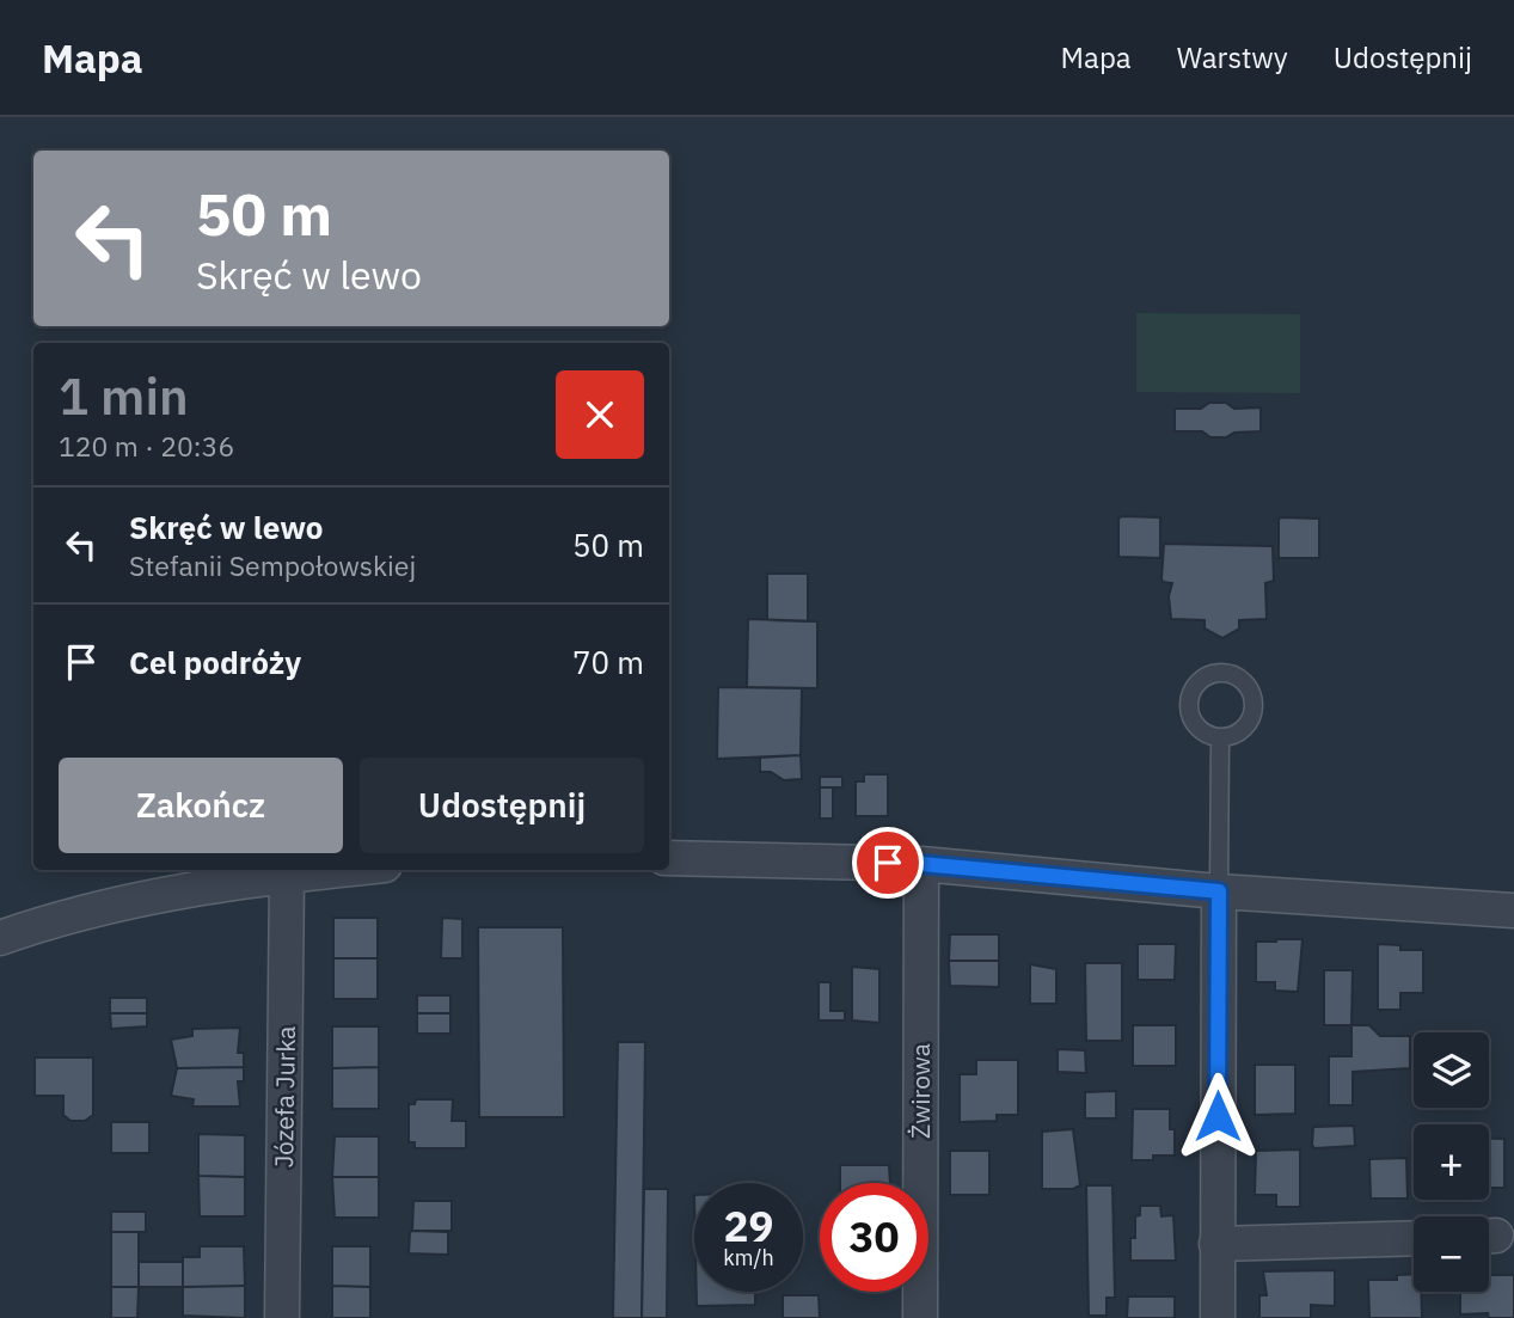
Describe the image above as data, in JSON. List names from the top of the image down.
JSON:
{
  "streets": {
    "street": ["Żwirowa", "Józefa Jurka"]
  },
  "page": {
    "header": "Mapa",
    "nav": ["Mapa", "Warstwy", "Udostępnij"],
    "turn": ["50 m", "Skręć w lewo"],
    "heading": ["1 min", "120 m · 20:36"],
    "list": [
      {
        "name": "Skręć w lewo",
        "note": "Stefanii Sempołowskiej",
        "value": "50 m"
      },
      {
        "name": "Cel podróży",
        "value": "70 m"
      }
    ],
    "buttons": ["Zakończ", "Udostępnij"],
    "map_buttons": ["+", "−"],
    "speed": "29 km/h",
    "limit": "30"
  }
}
